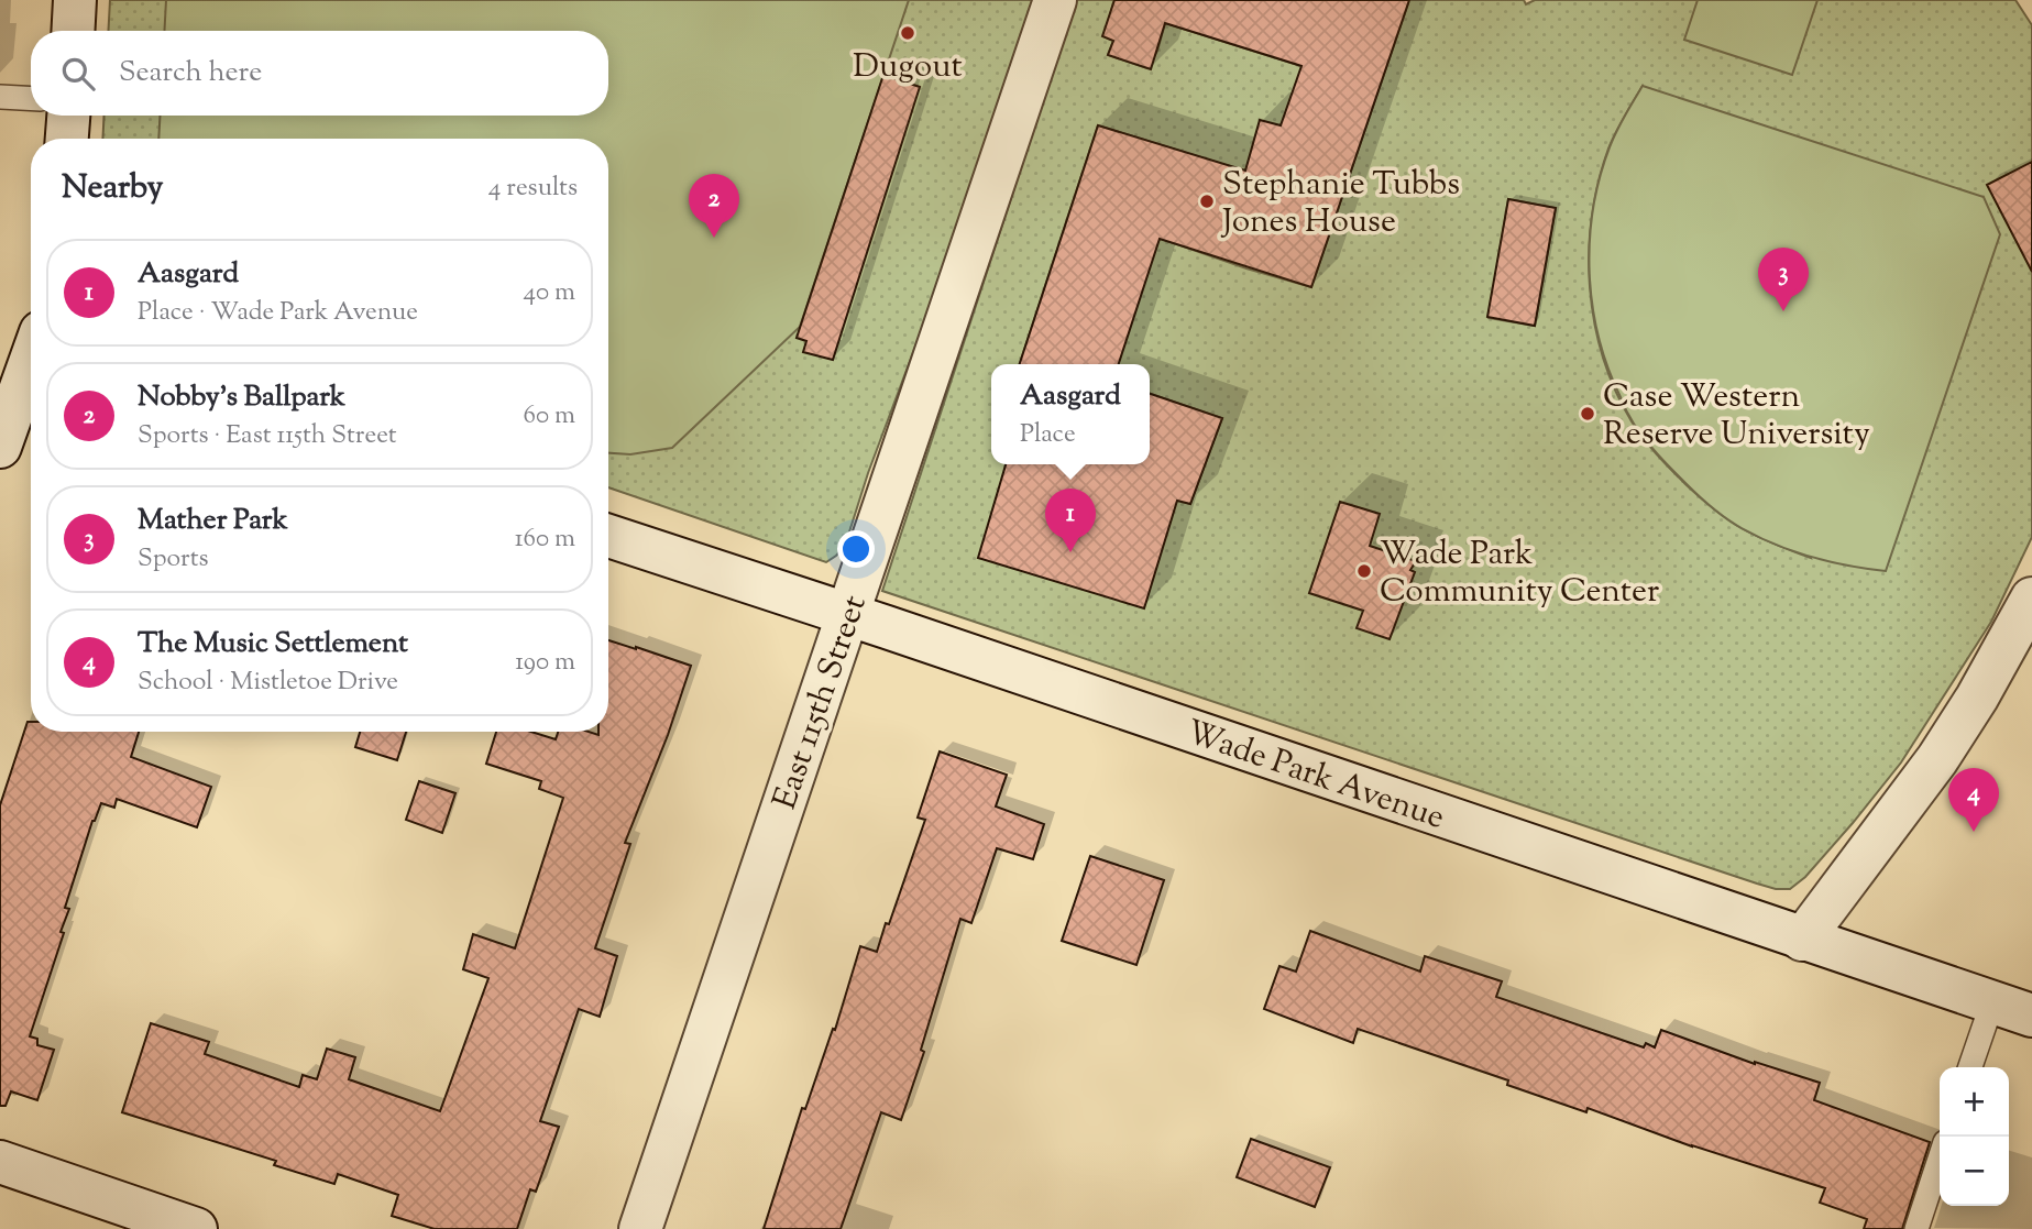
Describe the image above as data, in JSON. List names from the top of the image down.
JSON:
{
  "streets": {
    "street": ["East 115th Street", "Wade Park Avenue"]
  },
  "crossings": [
    ["East 115th Street", "Wade Park Avenue"]
  ],
  "places": [
    "Dugout",
    "Stephanie Tubbs Jones House",
    "Case Western Reserve University",
    "Wade Park Community Center"
  ],
  "page": {
    "search": "Search here",
    "heading": ["Nearby", "4 results"],
    "pins": [
      "2",
      "3",
      "1",
      "4"
    ],
    "list": [
      {
        "mark": "1",
        "name": "Aasgard",
        "note": "Place · Wade Park Avenue",
        "value": "40 m"
      },
      {
        "mark": "2",
        "name": "Nobby's Ballpark",
        "note": "Sports · East 115th Street",
        "value": "60 m"
      },
      {
        "mark": "3",
        "name": "Mather Park",
        "note": "Sports",
        "value": "160 m"
      },
      {
        "mark": "4",
        "name": "The Music Settlement",
        "note": "School · Mistletoe Drive",
        "value": "190 m"
      }
    ],
    "popup": ["Aasgard", "Place"],
    "map_buttons": ["+", "−"]
  }
}
